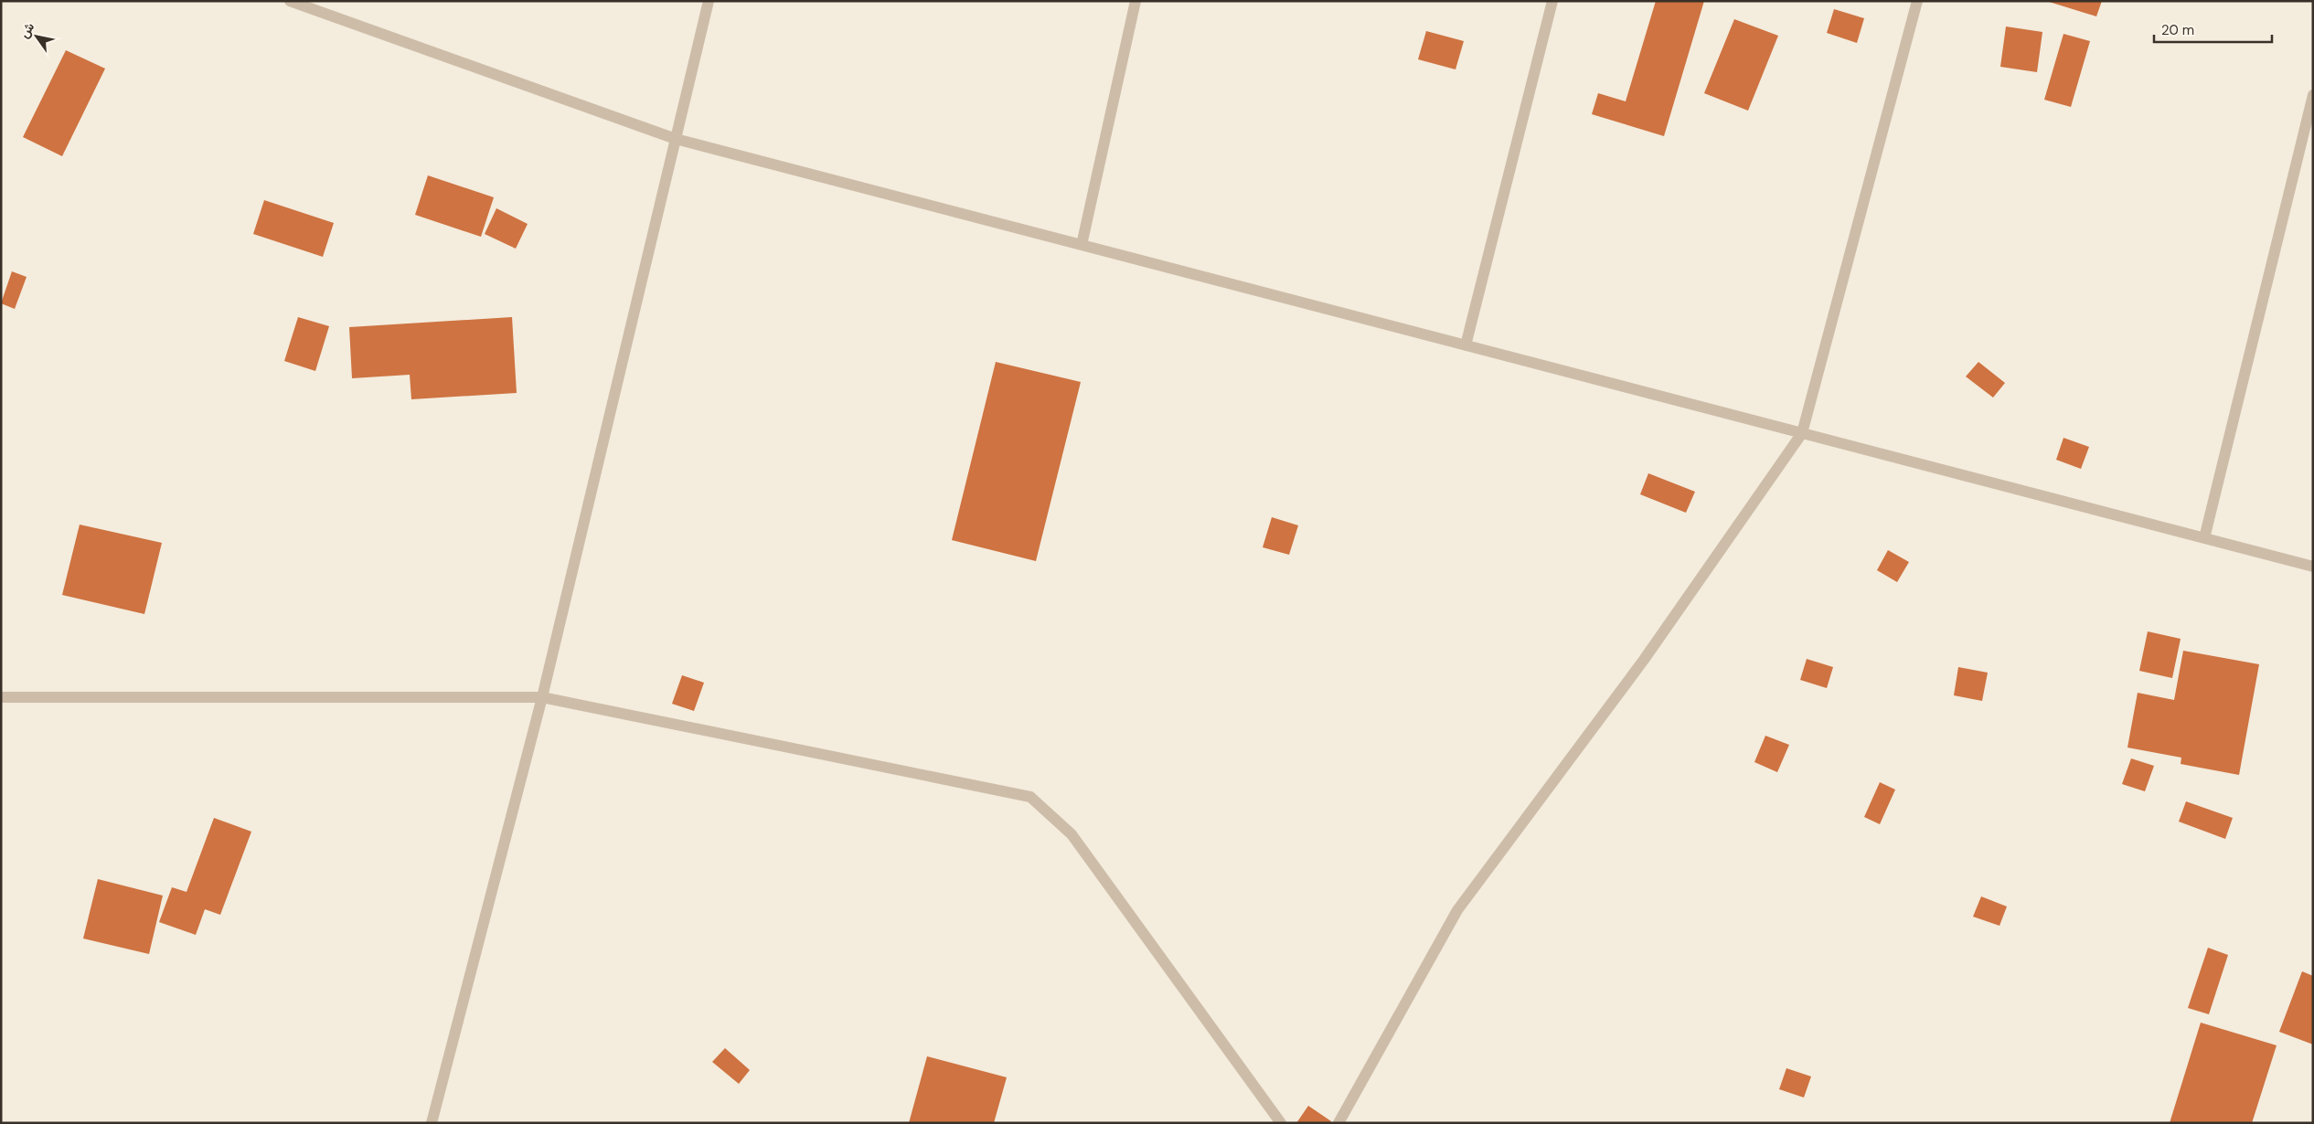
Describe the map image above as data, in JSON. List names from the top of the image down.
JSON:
{
  "scale_bar": "20 m",
  "north": "top left"
}
